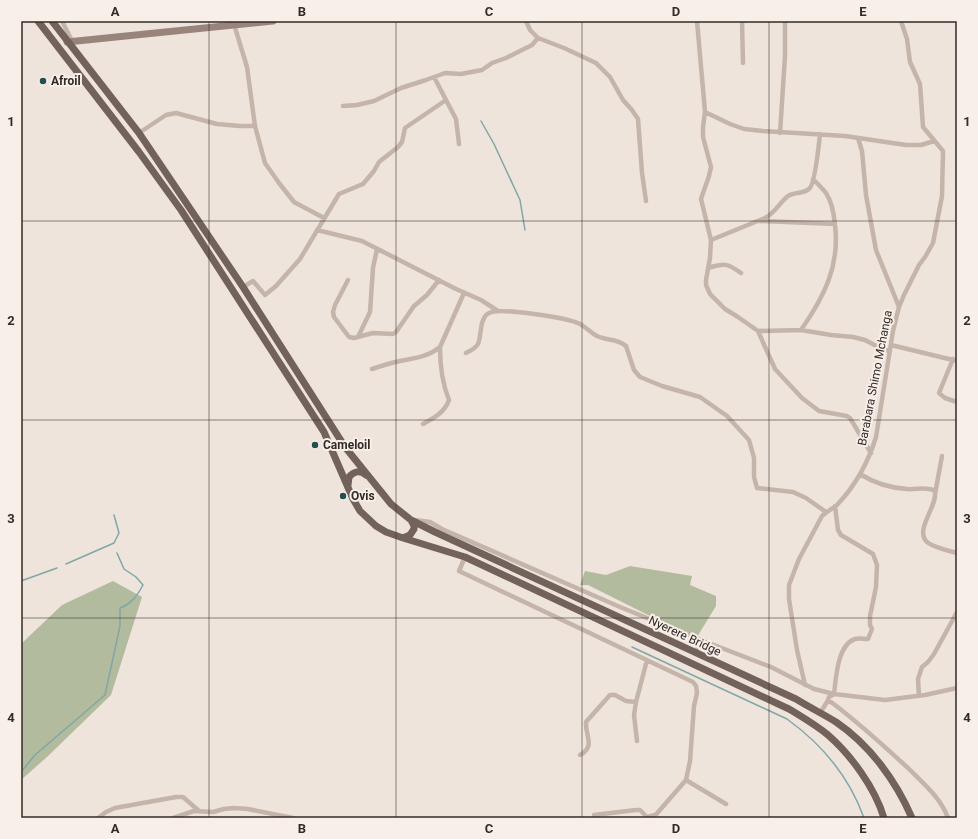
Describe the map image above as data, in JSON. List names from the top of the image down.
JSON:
{
  "streets": {
    "main road": ["Nyerere Bridge"],
    "street": ["Barabara Shimo Mchanga"]
  },
  "places": ["Afroil", "Cameloil", "Ovis"],
  "grid": {
    "columns": [
      "A",
      "B",
      "C",
      "D",
      "E"
    ],
    "rows": [
      "1",
      "2",
      "3",
      "4"
    ]
  }
}
